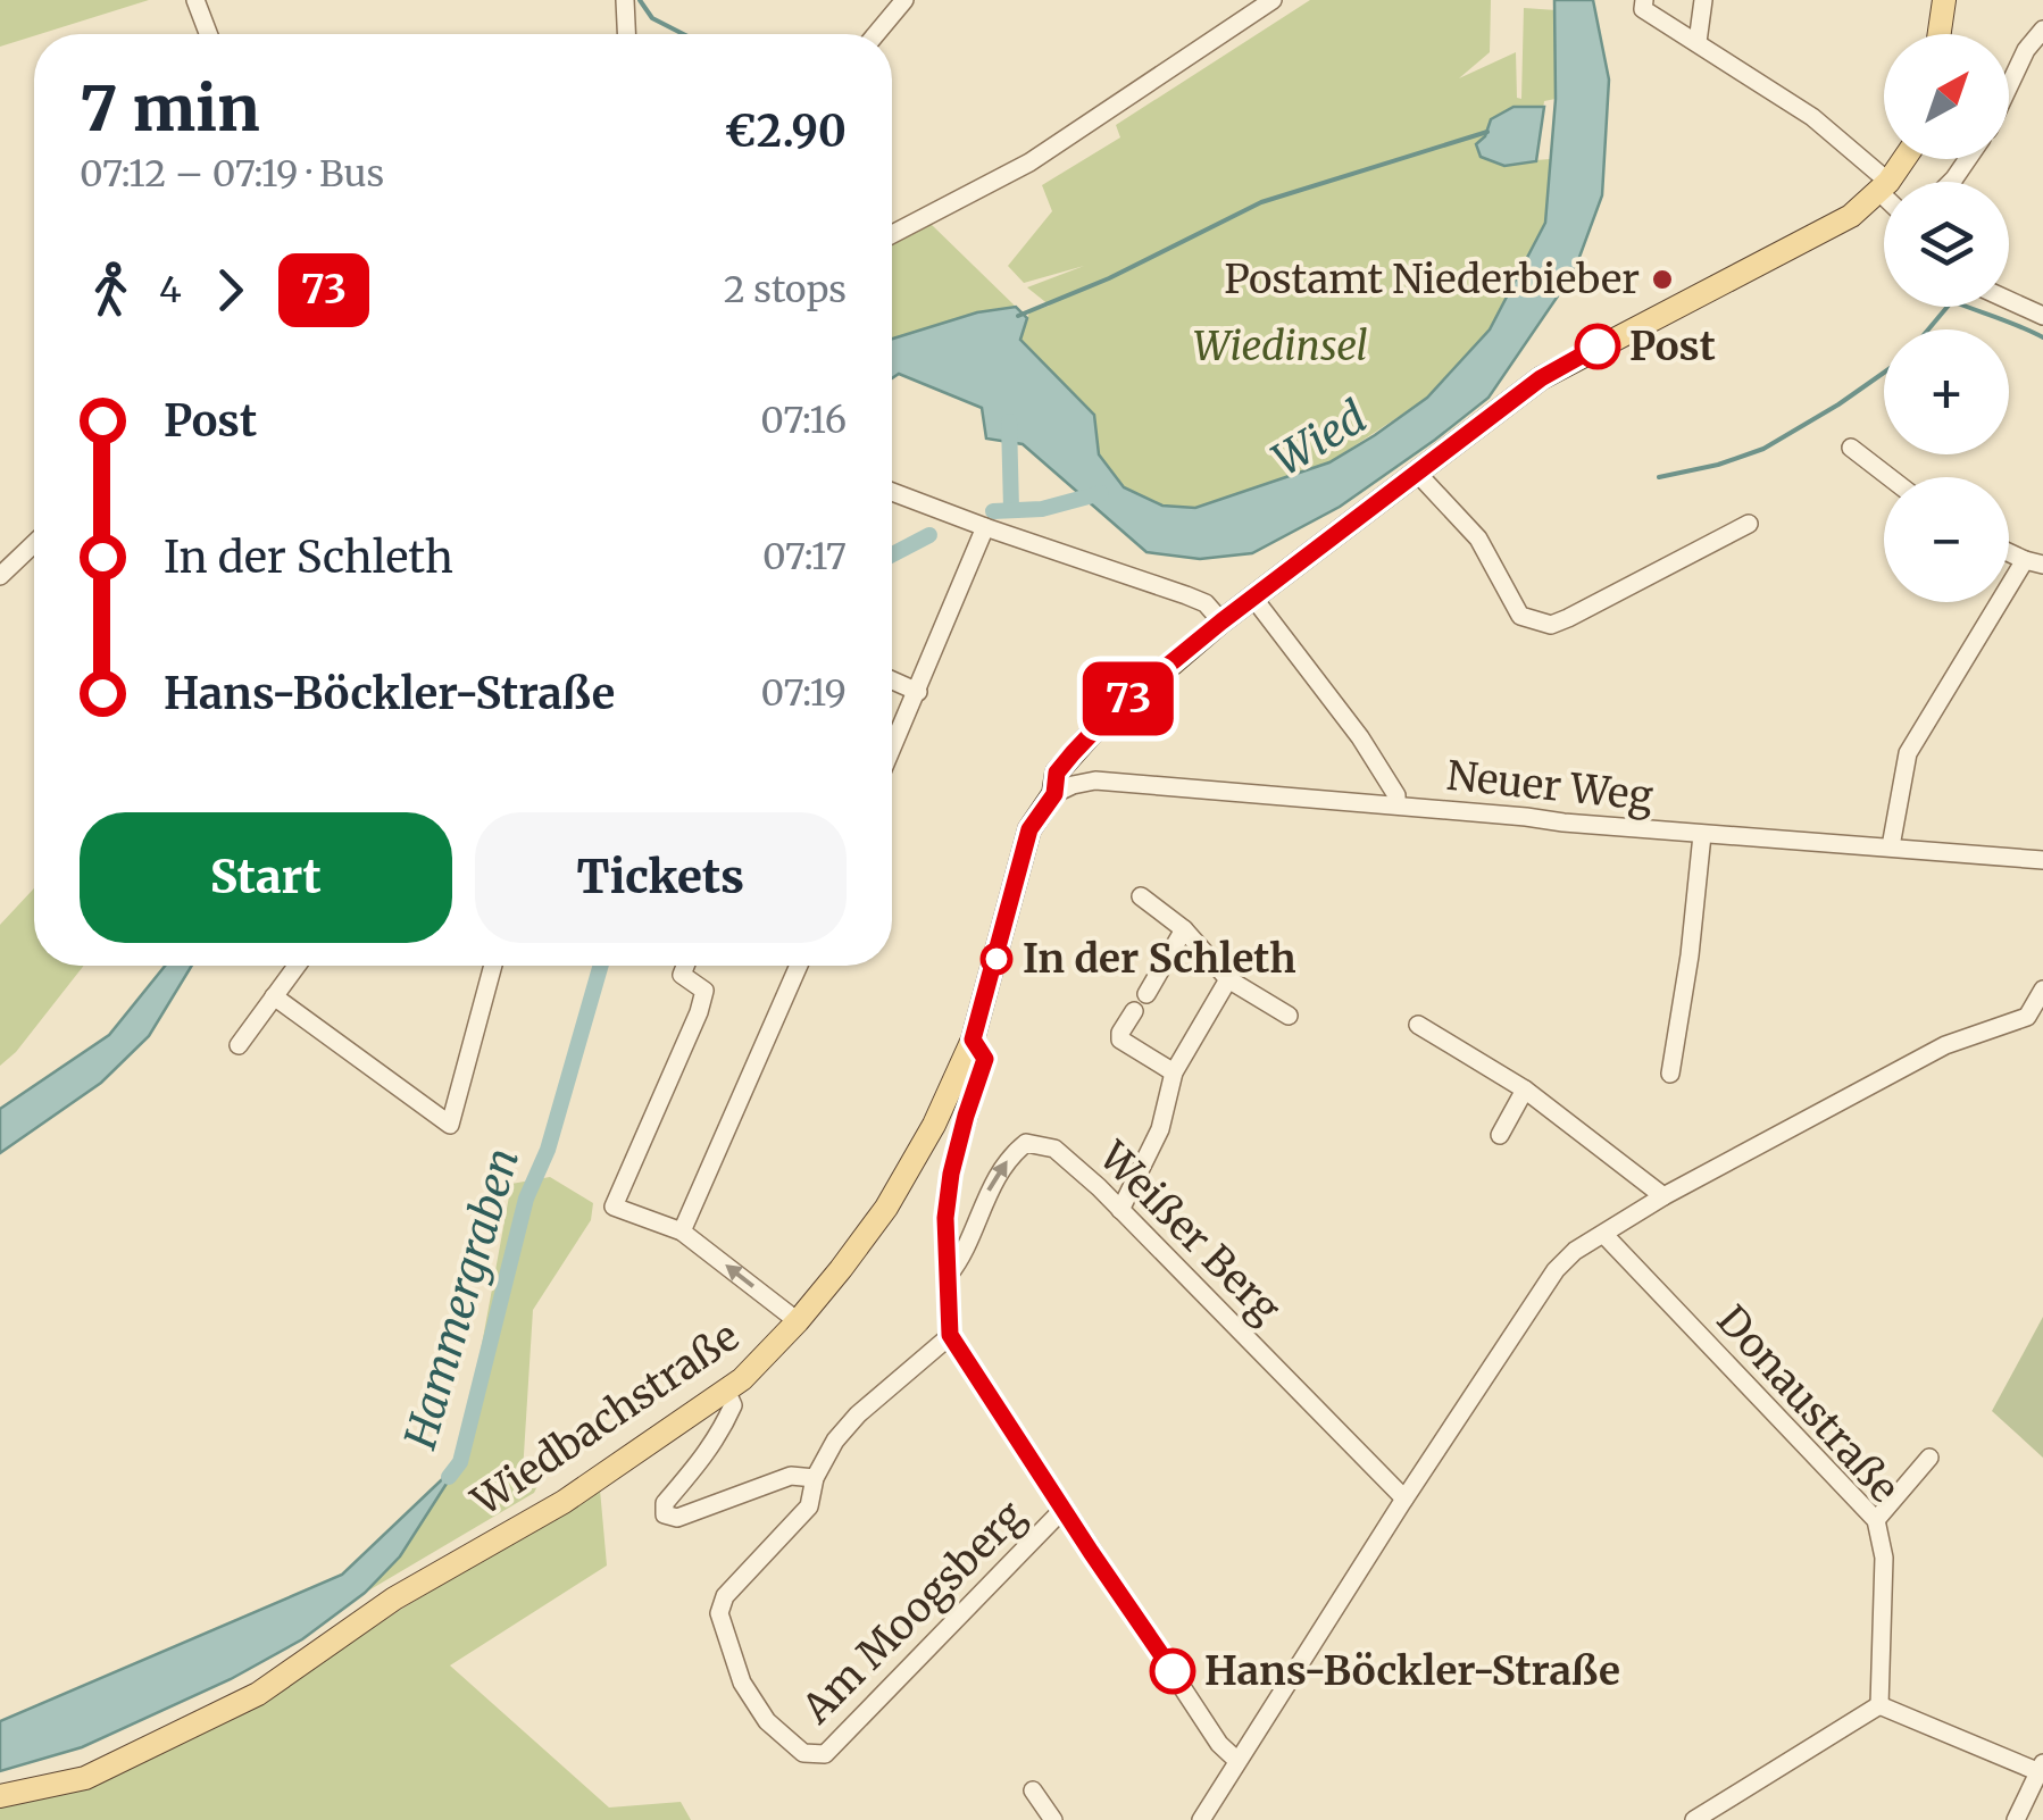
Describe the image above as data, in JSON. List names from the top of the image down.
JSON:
{
  "streets": {
    "main road": ["Wiedbachstraße"],
    "street": [
      "Neuer Weg",
      "Weißer Berg",
      "Donaustraße",
      "Am Moogsberg"
    ]
  },
  "crossings": [
    ["Neuer Weg", "Wiedbachstraße"]
  ],
  "water": ["Wied", "Hammergraben"],
  "parks": ["Wiedinsel"],
  "places": [
    "Postamt Niederbieber",
    "Post",
    "In der Schleth",
    "Hans-Böckler-Straße"
  ],
  "lines": ["bus line 73"],
  "north": "top right",
  "page": {
    "on_map": "73",
    "map_buttons": ["+", "−"],
    "heading": ["7 min", "07:12 – 07:19 · Bus", "€2.90"],
    "legs": ["4", "73", "2 stops"],
    "list": [
      {
        "name": "Post",
        "value": "07:16"
      },
      {
        "name": "In der Schleth",
        "value": "07:17"
      },
      {
        "name": "Hans-Böckler-Straße",
        "value": "07:19"
      }
    ],
    "buttons": ["Start", "Tickets"]
  }
}
